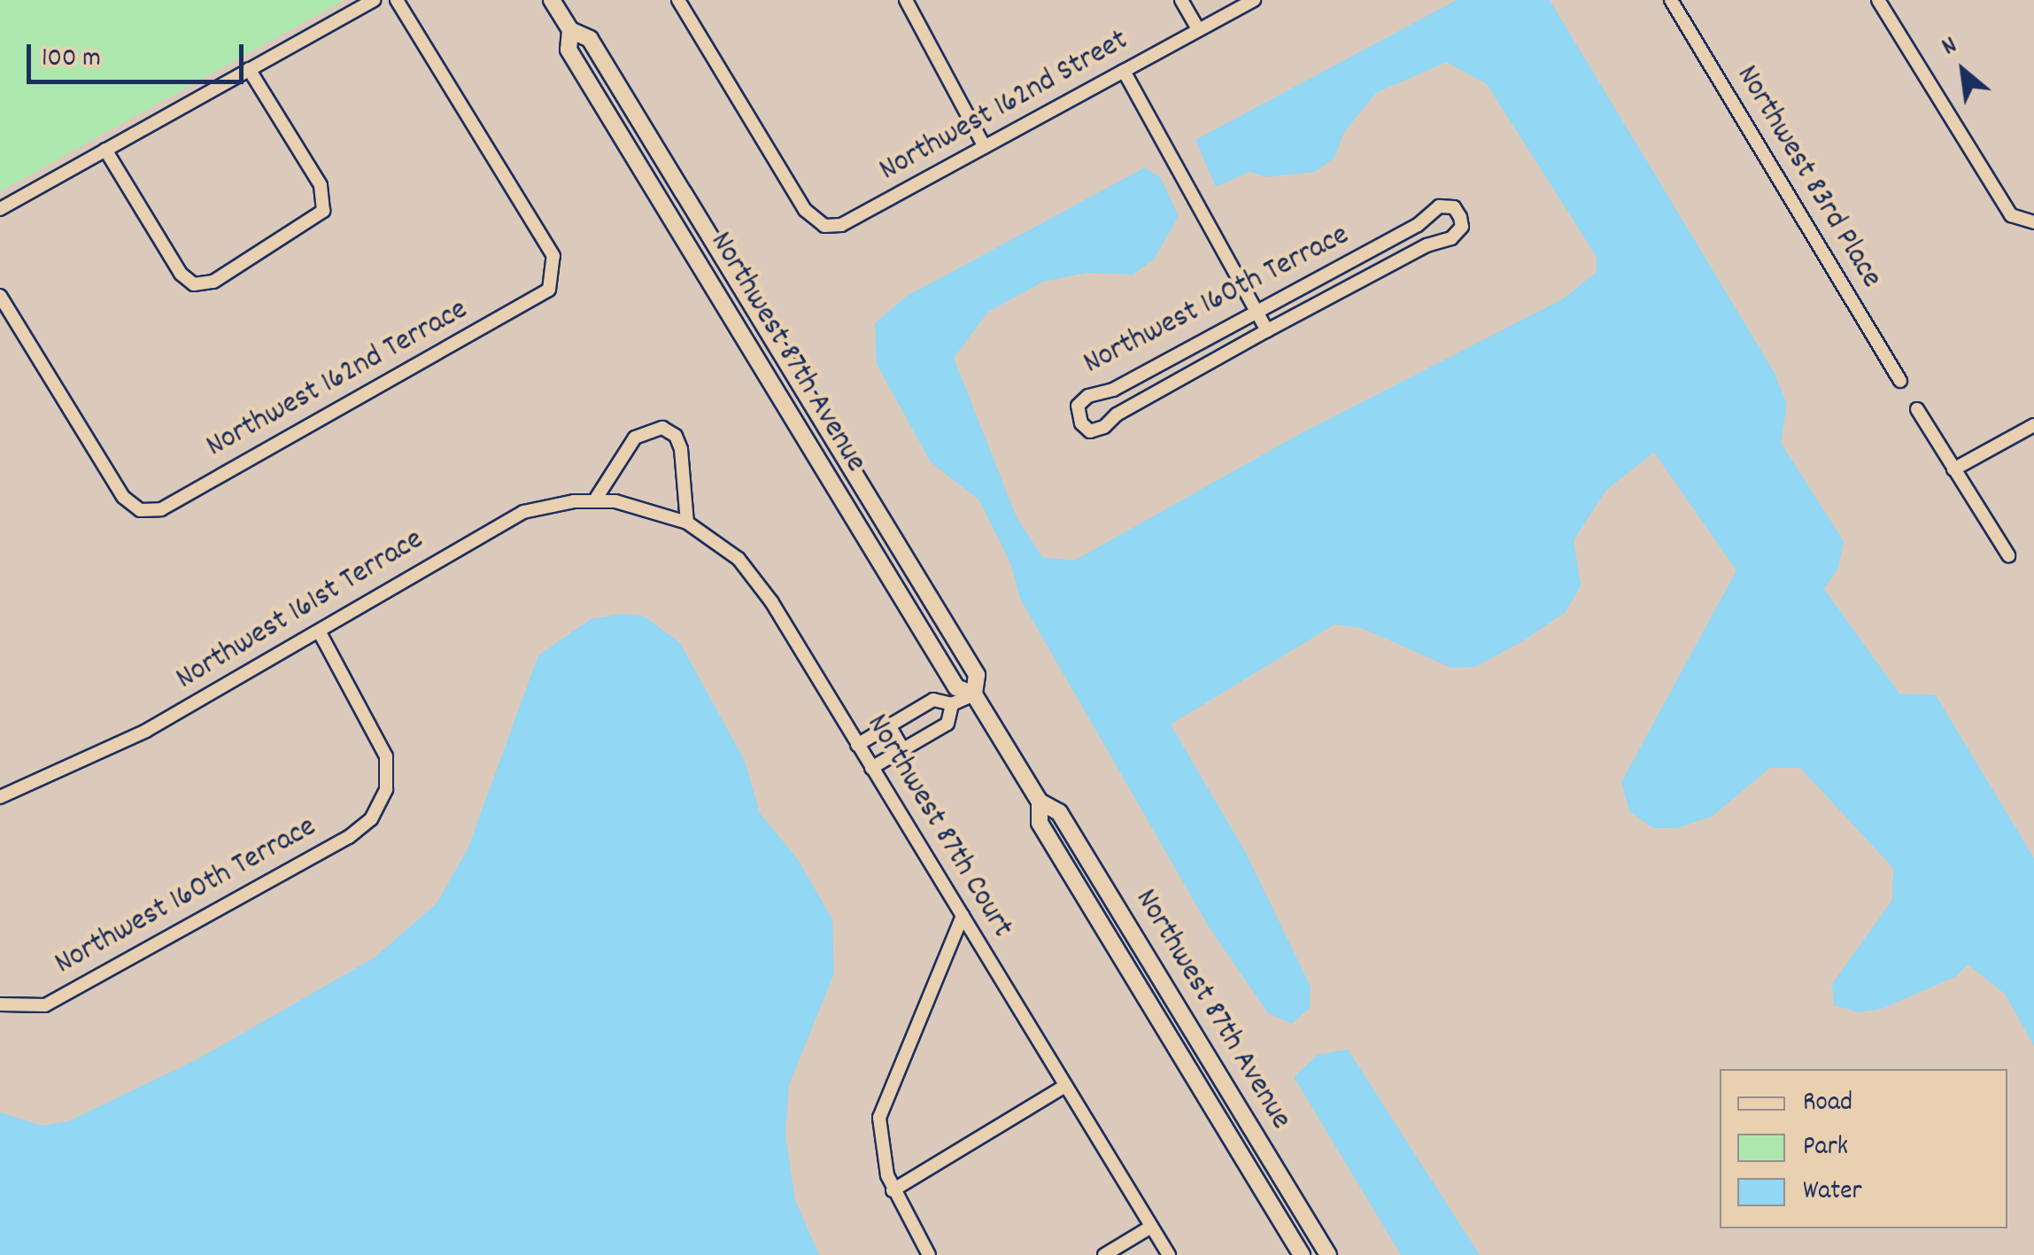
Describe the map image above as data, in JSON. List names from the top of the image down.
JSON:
{
  "streets": {
    "street": [
      "Northwest 162nd Street",
      "Northwest 83rd Place",
      "Northwest 160th Terrace",
      "Northwest 87th Avenue",
      "Northwest 162nd Terrace",
      "Northwest 161st Terrace",
      "Northwest 87th Court"
    ]
  },
  "crossings": [
    ["Northwest 160th Terrace", "Northwest 161st Terrace"],
    ["Northwest 161st Terrace", "Northwest 87th Court"]
  ],
  "legend": ["Road", "Park", "Water"],
  "scale_bar": "100 m",
  "north": "top left"
}
